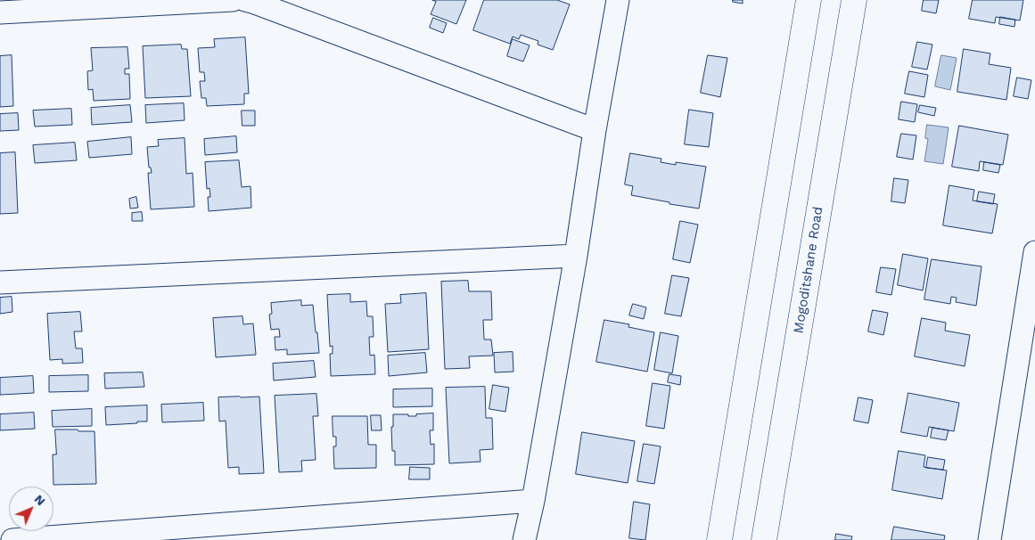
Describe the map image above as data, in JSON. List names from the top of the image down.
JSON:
{
  "streets": {
    "main road": ["Mogoditshane Road"]
  },
  "north": "top right"
}
